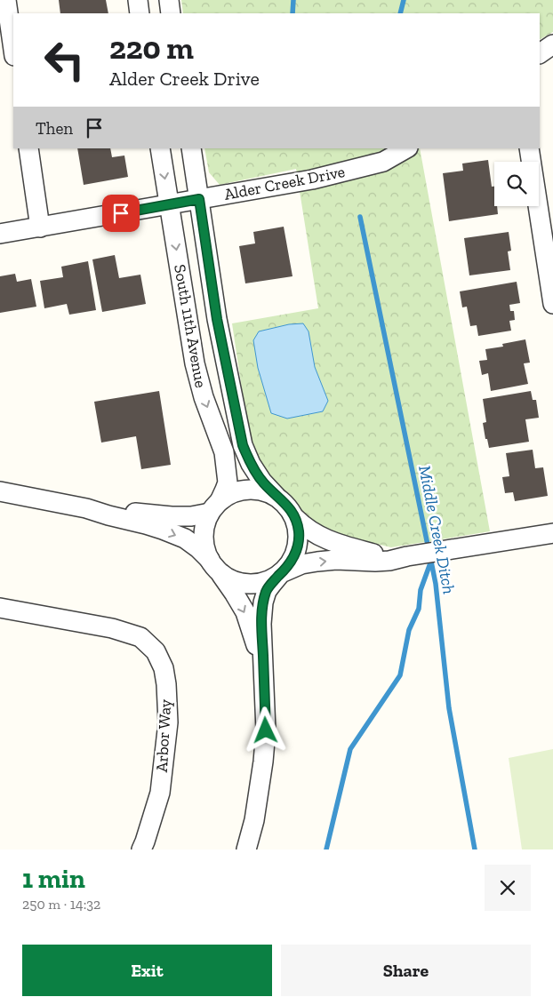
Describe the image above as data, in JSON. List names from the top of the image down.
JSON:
{
  "streets": {
    "street": ["Alder Creek Drive", "South 11th Avenue", "Arbor Way"]
  },
  "crossings": [
    ["Alder Creek Drive", "South 11th Avenue"]
  ],
  "water": ["Middle Creek Ditch"],
  "page": {
    "turn": ["220 m", "Alder Creek Drive"],
    "then": "Then",
    "heading": ["1 min", "250 m · 14:32"],
    "buttons": ["Exit", "Share"]
  }
}
